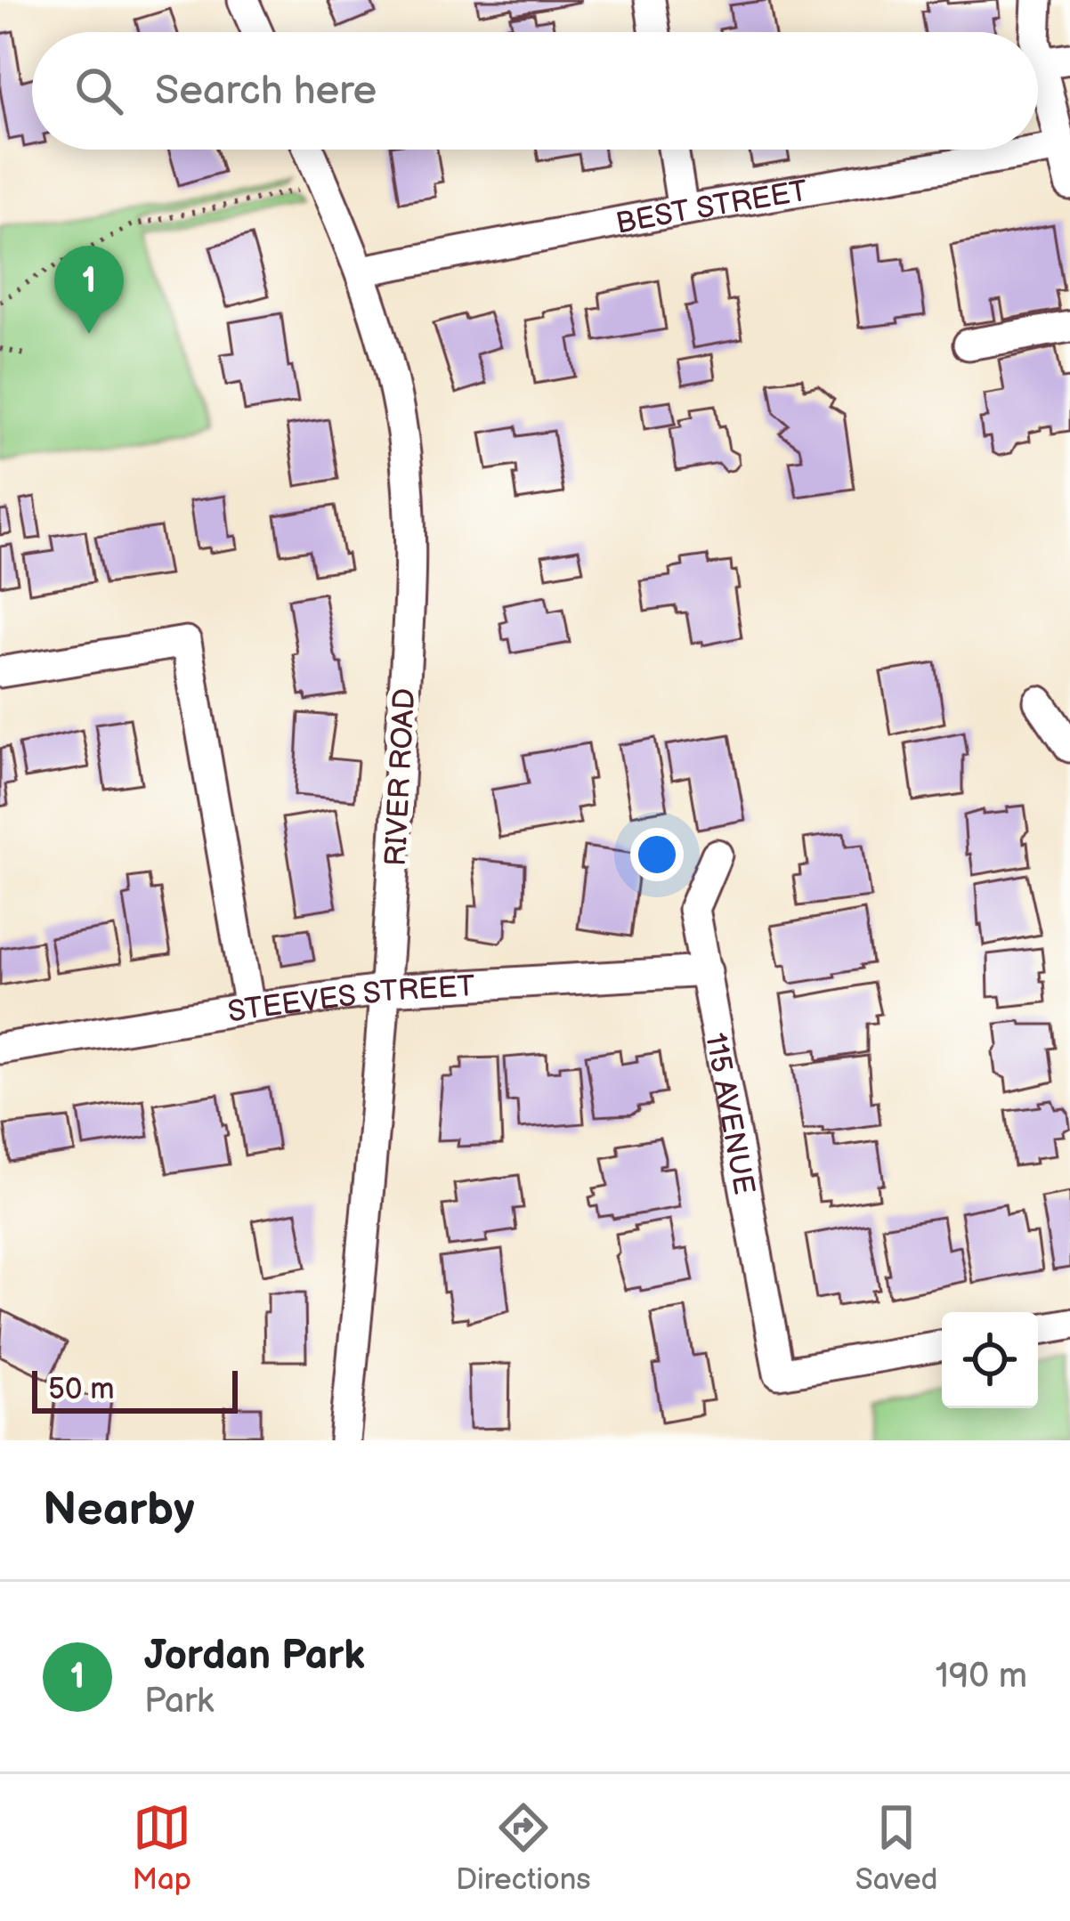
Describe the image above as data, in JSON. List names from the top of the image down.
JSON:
{
  "streets": {
    "street": [
      "BEST STREET",
      "RIVER ROAD",
      "STEEVES STREET",
      "115 AVENUE"
    ]
  },
  "crossings": [
    ["BEST STREET", "RIVER ROAD"],
    ["RIVER ROAD", "STEEVES STREET"],
    ["STEEVES STREET", "115 AVENUE"]
  ],
  "scale_bar": "50 m",
  "page": {
    "search": "Search here",
    "pins": "1",
    "scale": "50 m",
    "heading": "Nearby",
    "list": [
      {
        "mark": "1",
        "name": "Jordan Park",
        "note": "Park",
        "value": "190 m"
      }
    ],
    "nav": ["Map", "Directions", "Saved"]
  }
}
